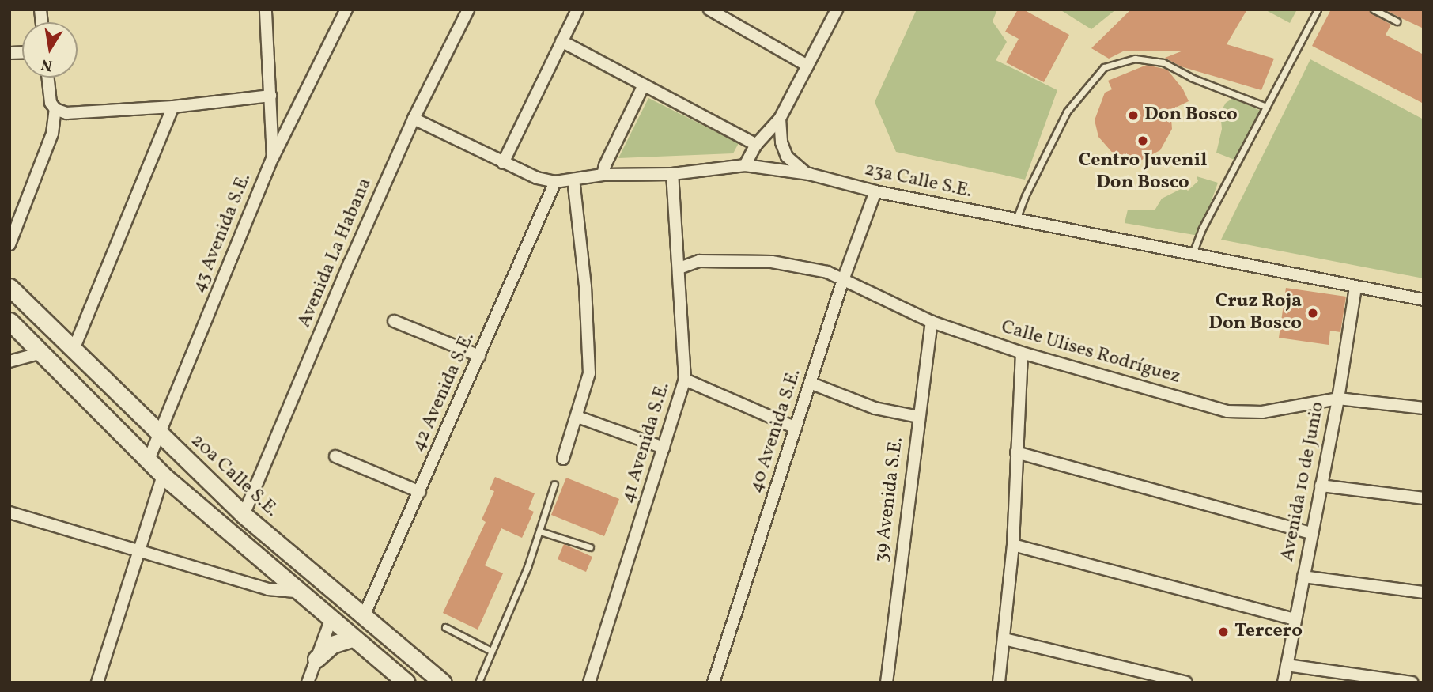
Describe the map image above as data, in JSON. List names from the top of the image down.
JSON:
{
  "streets": {
    "street": [
      "23a Calle S.E.",
      "43 Avenida S.E.",
      "Avenida La Habana",
      "Calle Ulises Rodríguez",
      "42 Avenida S.E.",
      "40 Avenida S.E.",
      "41 Avenida S.E.",
      "20a Calle S.E.",
      "Avenida 10 de Junio",
      "39 Avenida S.E."
    ]
  },
  "crossings": [
    ["23a Calle S.E.", "Avenida La Habana"],
    ["23a Calle S.E.", "42 Avenida S.E."],
    ["23a Calle S.E.", "40 Avenida S.E."],
    ["23a Calle S.E.", "41 Avenida S.E."],
    ["23a Calle S.E.", "Avenida 10 de Junio"],
    ["43 Avenida S.E.", "20a Calle S.E."],
    ["Avenida La Habana", "20a Calle S.E."],
    ["Calle Ulises Rodríguez", "40 Avenida S.E."],
    ["Calle Ulises Rodríguez", "41 Avenida S.E."],
    ["Calle Ulises Rodríguez", "Avenida 10 de Junio"],
    ["Calle Ulises Rodríguez", "39 Avenida S.E."],
    ["42 Avenida S.E.", "20a Calle S.E."]
  ],
  "places": [
    "Don Bosco",
    "Centro Juvenil Don Bosco",
    "Cruz Roja Don Bosco",
    "Tercero"
  ],
  "north": "bottom"
}
